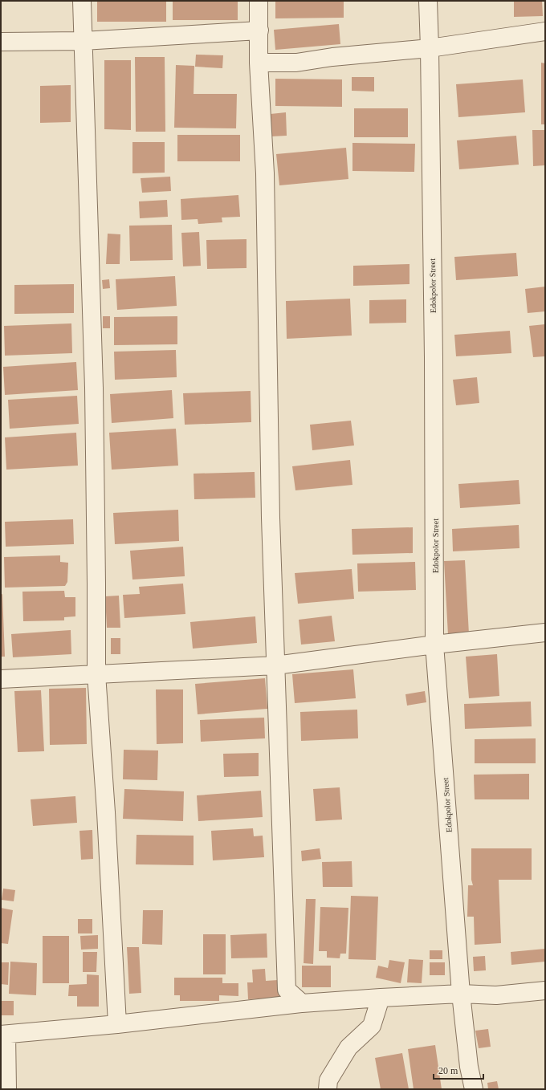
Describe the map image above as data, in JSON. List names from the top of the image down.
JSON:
{
  "streets": {
    "street": ["Edokpolor Street"]
  },
  "scale_bar": "20 m"
}
